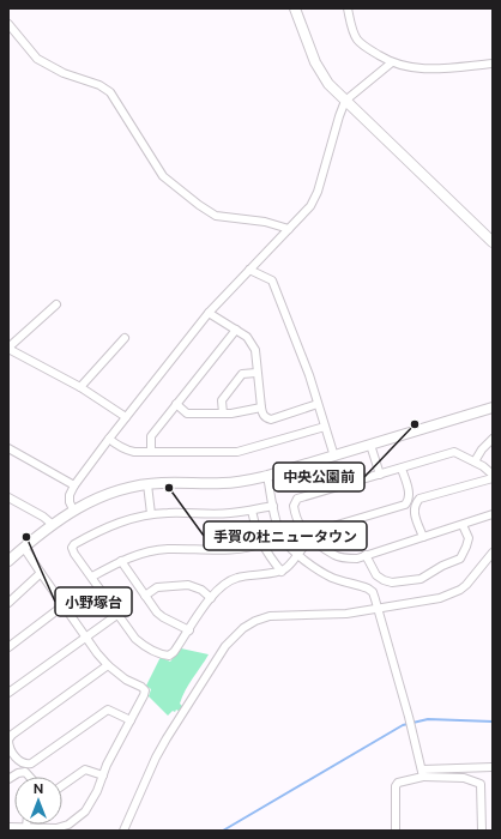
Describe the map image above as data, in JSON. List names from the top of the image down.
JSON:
{
  "places": ["中央公園前", "手賀の杜ニュータウン", "小野塚台"],
  "north": "top"
}
